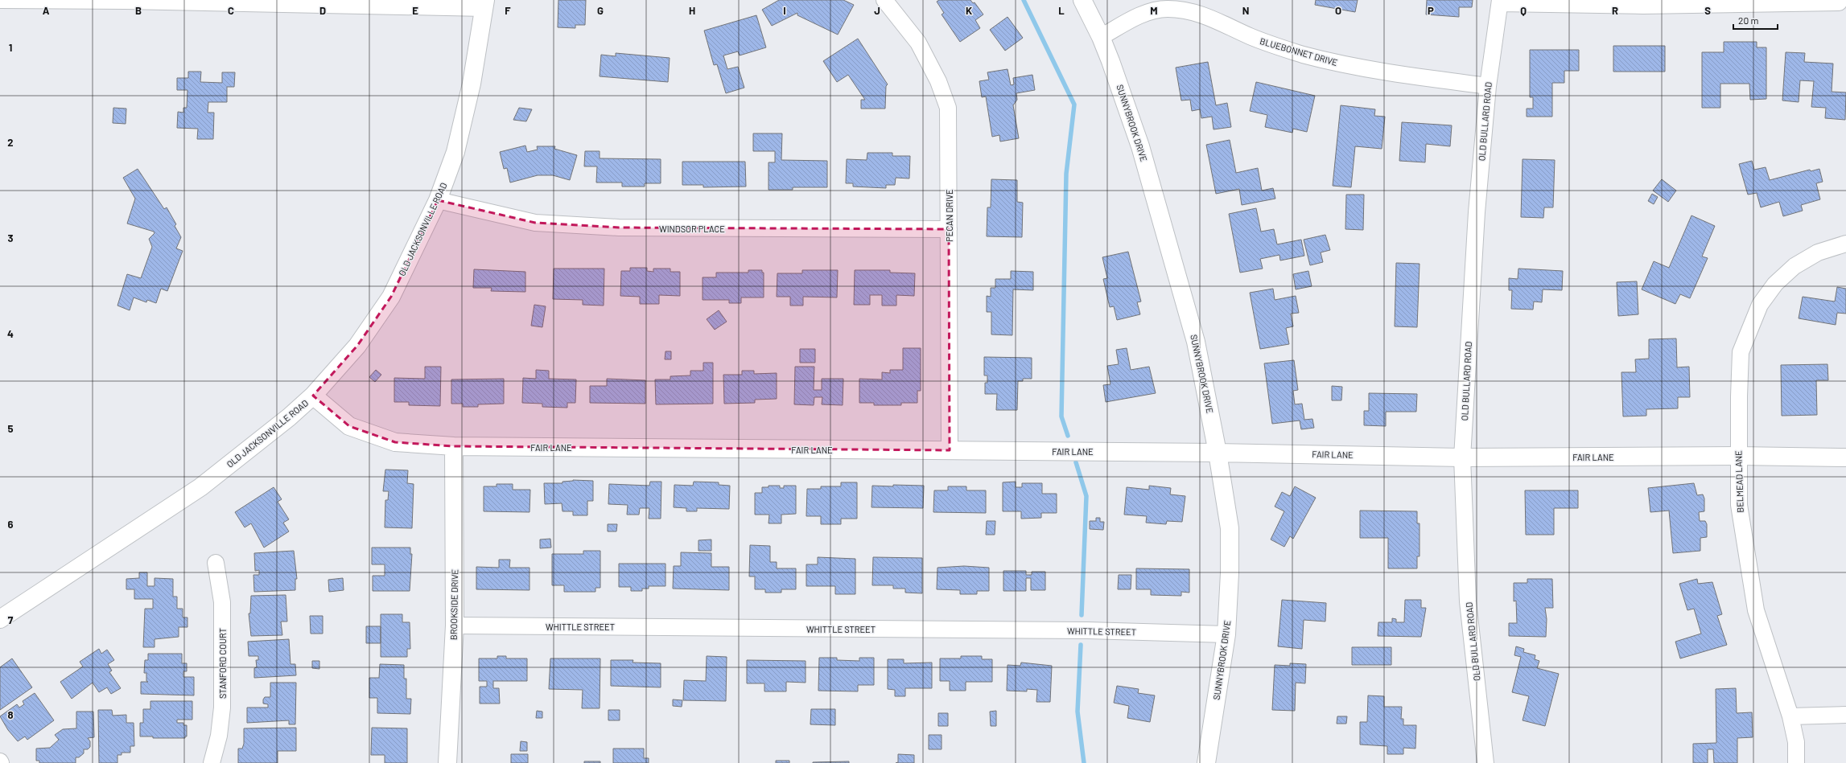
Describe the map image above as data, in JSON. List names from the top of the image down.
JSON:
{
  "streets": {
    "street": [
      "BLUEBONNET DRIVE",
      "OLD BULLARD ROAD",
      "SUNNYBROOK DRIVE",
      "PECAN DRIVE",
      "WINDSOR PLACE",
      "OLD JACKSONVILLE ROAD",
      "FAIR LANE",
      "BELMEAD LANE",
      "BROOKSIDE DRIVE",
      "WHITTLE STREET",
      "STANFORD COURT"
    ]
  },
  "crossings": [
    ["BLUEBONNET DRIVE", "OLD BULLARD ROAD"],
    ["BLUEBONNET DRIVE", "SUNNYBROOK DRIVE"],
    ["OLD BULLARD ROAD", "FAIR LANE"],
    ["SUNNYBROOK DRIVE", "FAIR LANE"],
    ["SUNNYBROOK DRIVE", "WHITTLE STREET"],
    ["PECAN DRIVE", "WINDSOR PLACE"],
    ["PECAN DRIVE", "FAIR LANE"],
    ["WINDSOR PLACE", "OLD JACKSONVILLE ROAD"],
    ["OLD JACKSONVILLE ROAD", "FAIR LANE"],
    ["FAIR LANE", "BELMEAD LANE"],
    ["FAIR LANE", "BROOKSIDE DRIVE"],
    ["BROOKSIDE DRIVE", "WHITTLE STREET"]
  ],
  "scale_bar": "20 m",
  "grid": {
    "columns": [
      "A",
      "B",
      "C",
      "D",
      "E",
      "F",
      "G",
      "H",
      "I",
      "J",
      "K",
      "L",
      "M",
      "N",
      "O",
      "P",
      "Q",
      "R",
      "S"
    ],
    "rows": [
      "1",
      "2",
      "3",
      "4",
      "5",
      "6",
      "7",
      "8"
    ]
  }
}
